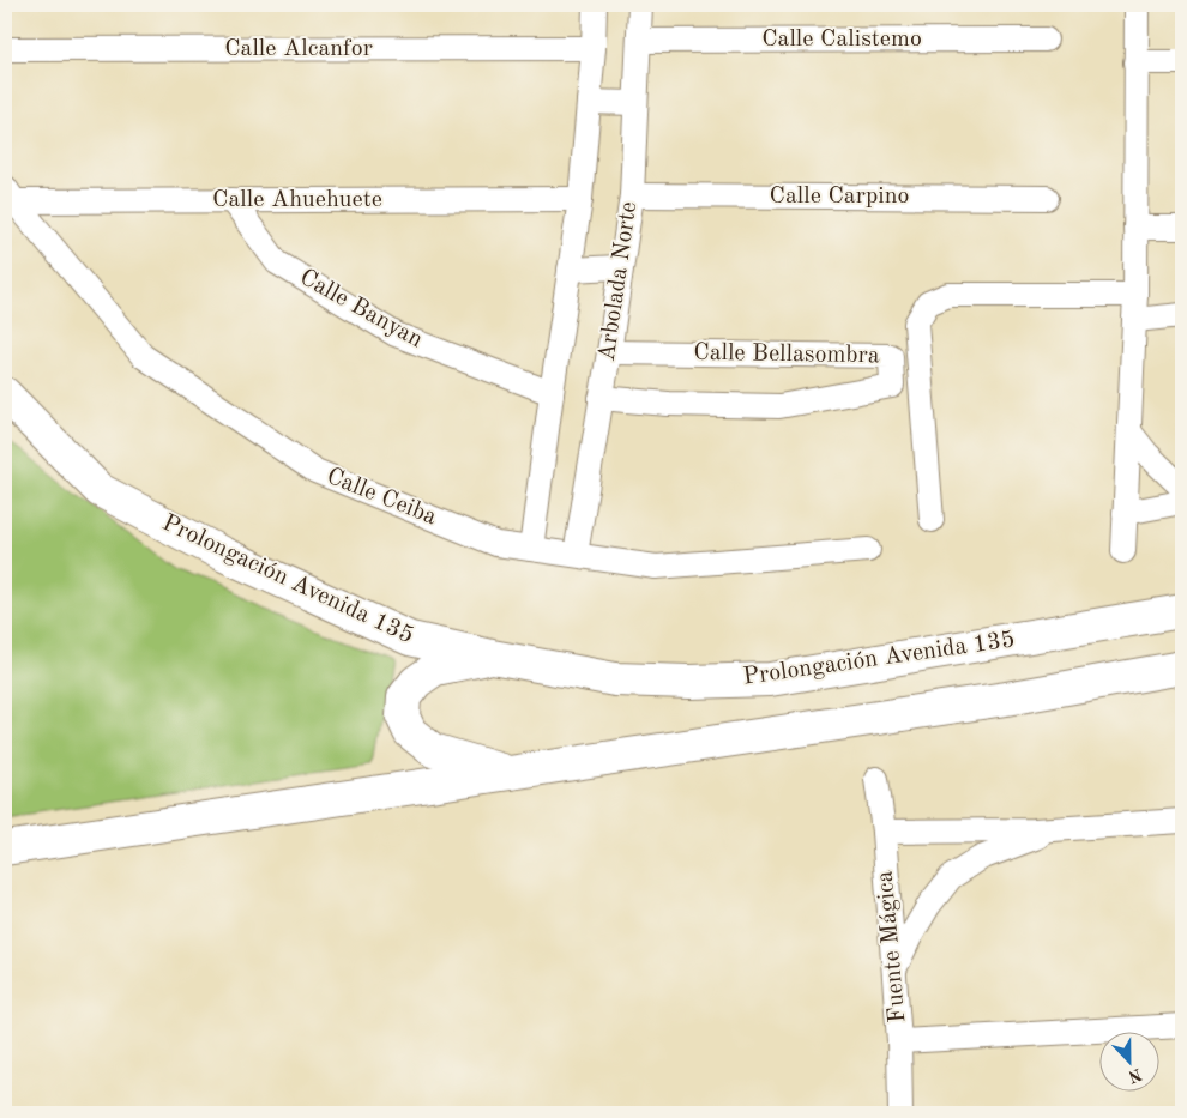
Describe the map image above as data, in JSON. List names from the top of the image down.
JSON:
{
  "streets": {
    "main road": ["Prolongación Avenida 135"],
    "street": [
      "Calle Calistemo",
      "Calle Alcanfor",
      "Calle Carpino",
      "Calle Ahuehuete",
      "Arbolada Norte",
      "Calle Banyan",
      "Calle Bellasombra",
      "Calle Ceiba",
      "Fuente Mágica"
    ]
  },
  "crossings": [
    ["Calle Calistemo", "Arbolada Norte"],
    ["Calle Alcanfor", "Arbolada Norte"],
    ["Calle Carpino", "Arbolada Norte"],
    ["Calle Ahuehuete", "Arbolada Norte"],
    ["Calle Ahuehuete", "Calle Banyan"],
    ["Calle Ahuehuete", "Calle Ceiba"],
    ["Arbolada Norte", "Calle Banyan"],
    ["Arbolada Norte", "Calle Bellasombra"],
    ["Arbolada Norte", "Calle Ceiba"]
  ],
  "north": "bottom"
}
